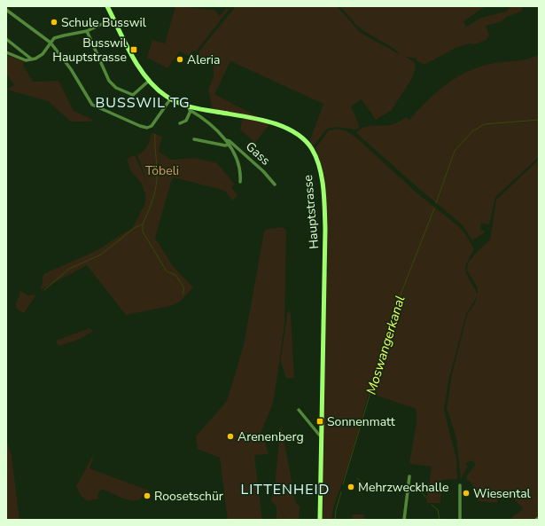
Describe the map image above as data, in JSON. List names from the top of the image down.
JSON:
{
  "streets": {
    "street": ["Gass", "Hauptstrasse"]
  },
  "districts": ["BUSSWIL TG", "LITTENHEID"],
  "water": ["Moswangerkanal"],
  "parks": ["Töbeli"],
  "places": {
    "other": [
      "Schule Busswil",
      "Aleria",
      "Arenenberg",
      "Mehrzweckhalle",
      "Wiesental",
      "Roosetschür"
    ],
    "transit": ["Busswil Hauptstrasse", "Sonnenmatt"]
  }
}
